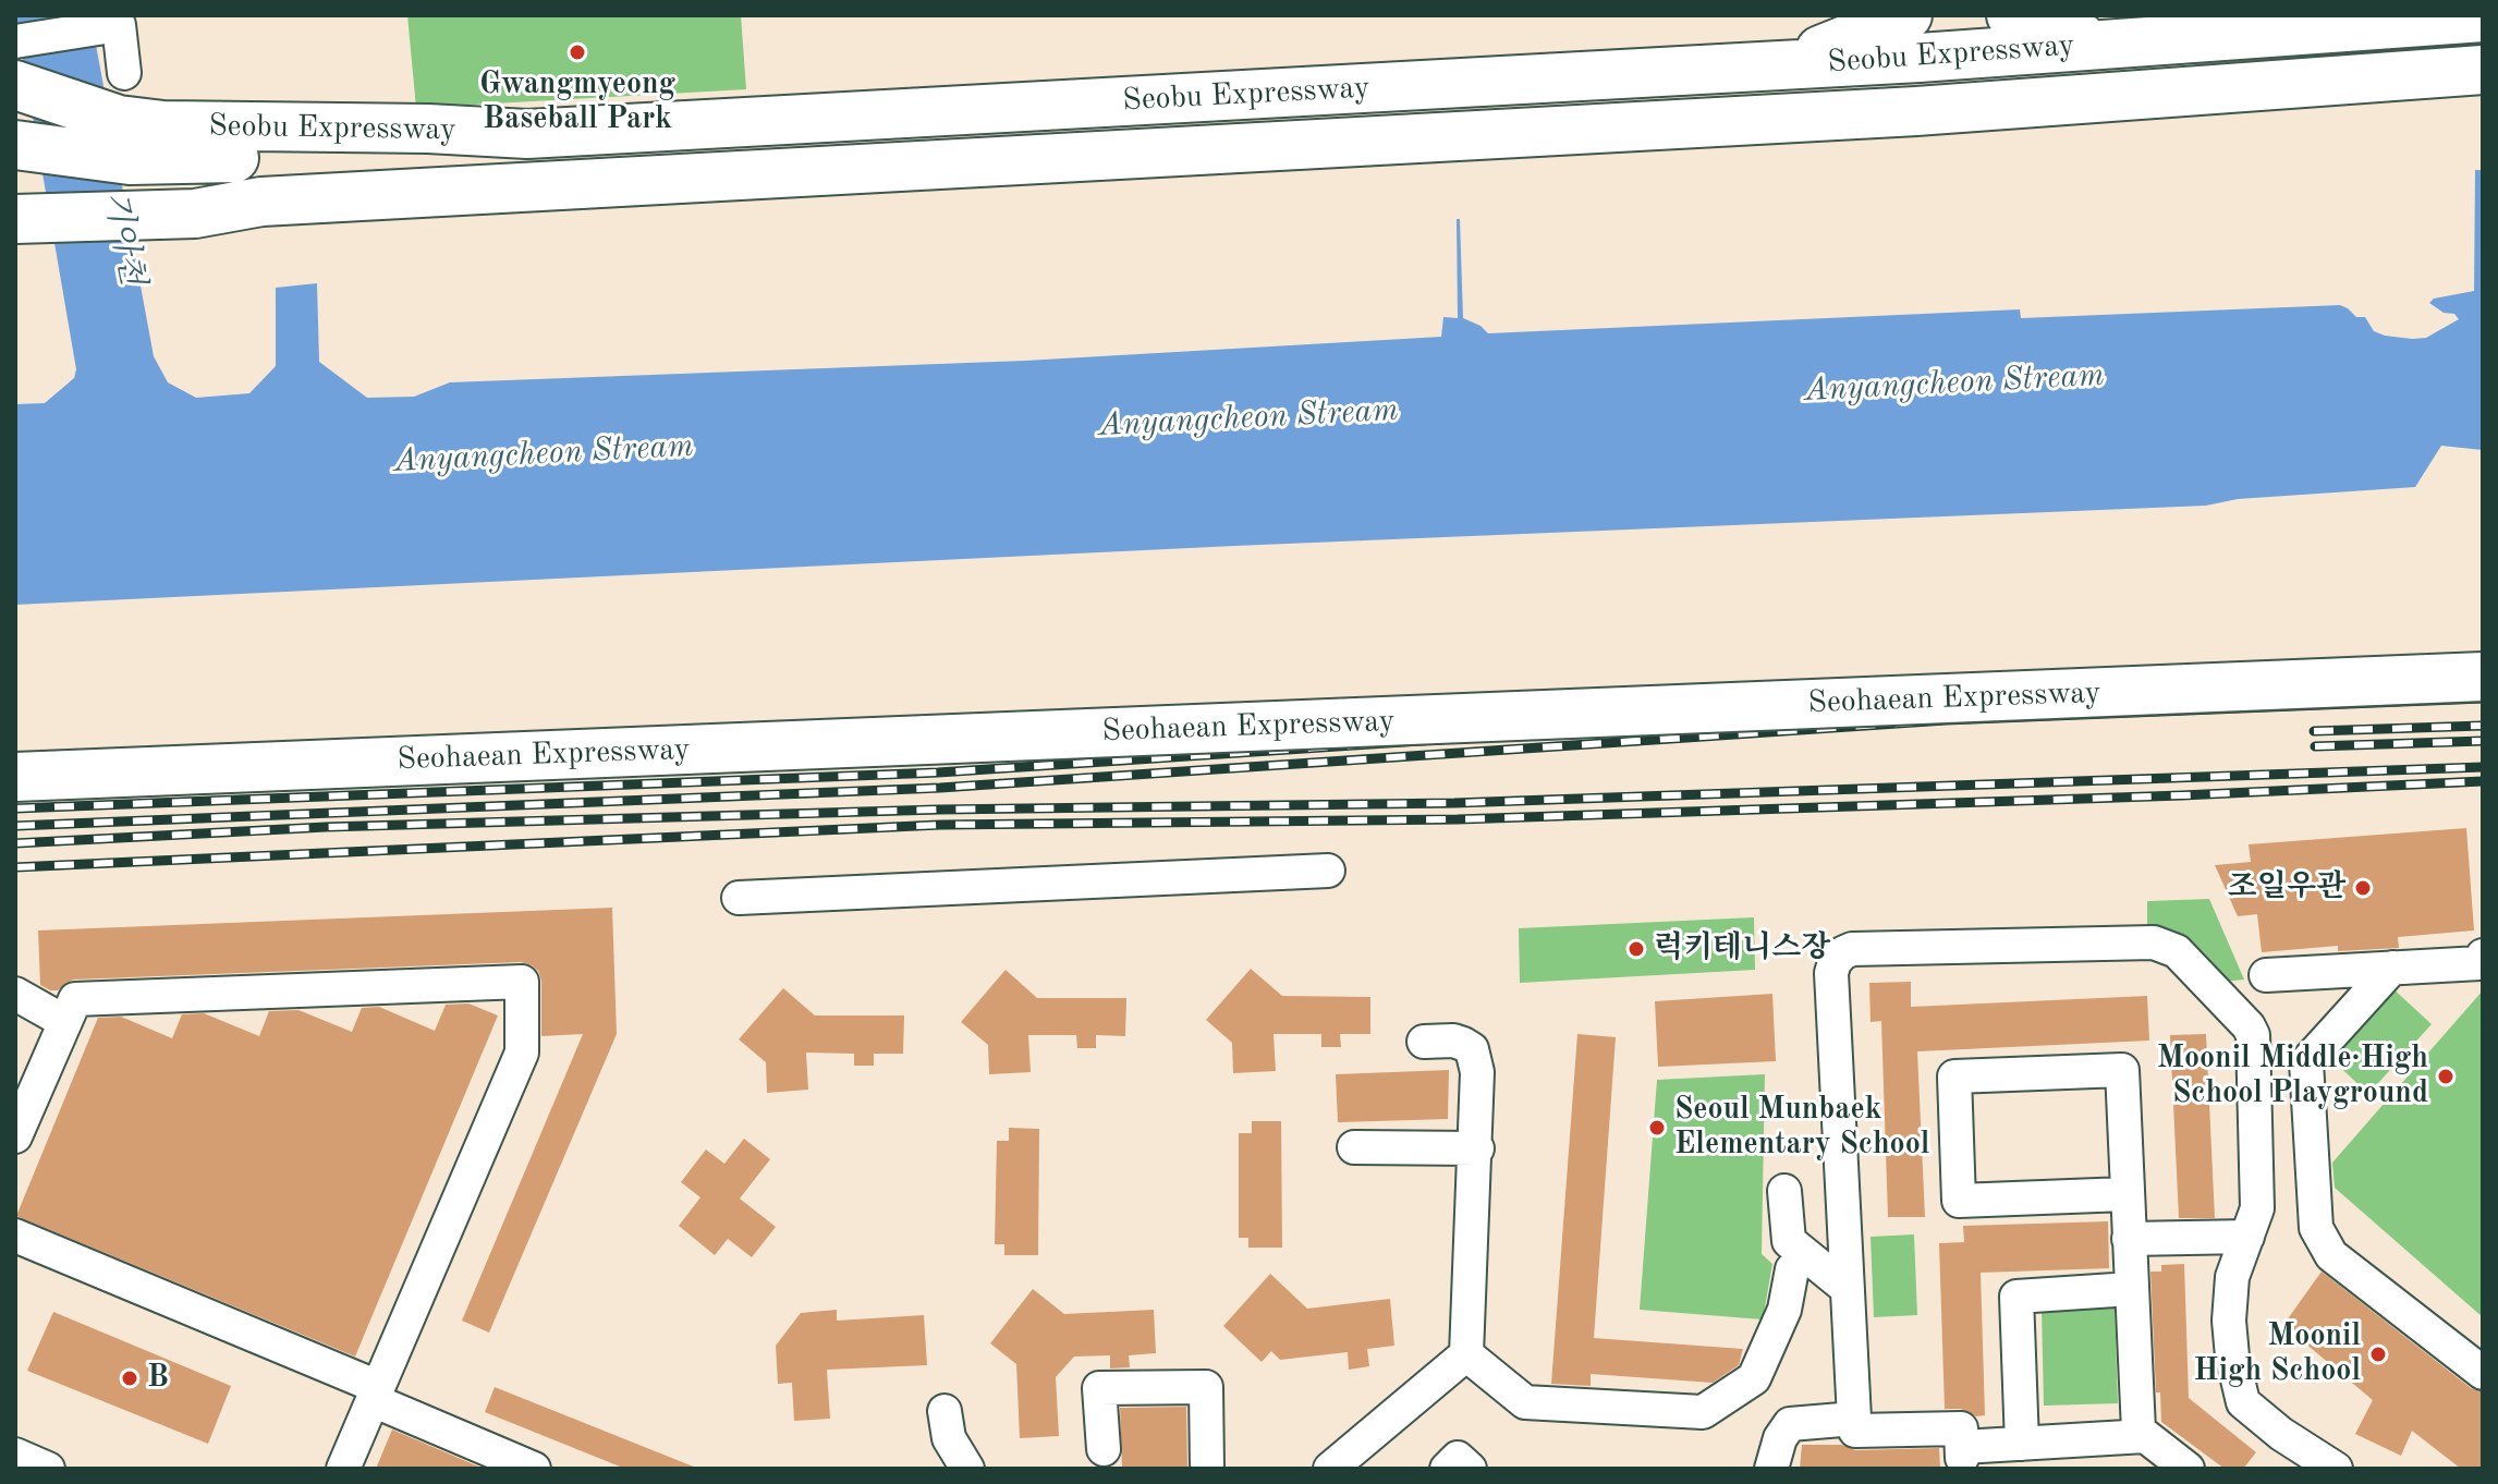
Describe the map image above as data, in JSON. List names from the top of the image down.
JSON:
{
  "streets": {
    "highway": ["Seobu Expressway", "Seohaean Expressway"]
  },
  "water": ["기아천", "Anyangcheon Stream"],
  "places": [
    "Gwangmyeong Baseball Park",
    "조일우관",
    "럭키테니스장",
    "Moonil Middle·High School Playground",
    "Seoul Munbaek Elementary School",
    "Moonil High School",
    "B"
  ]
}
